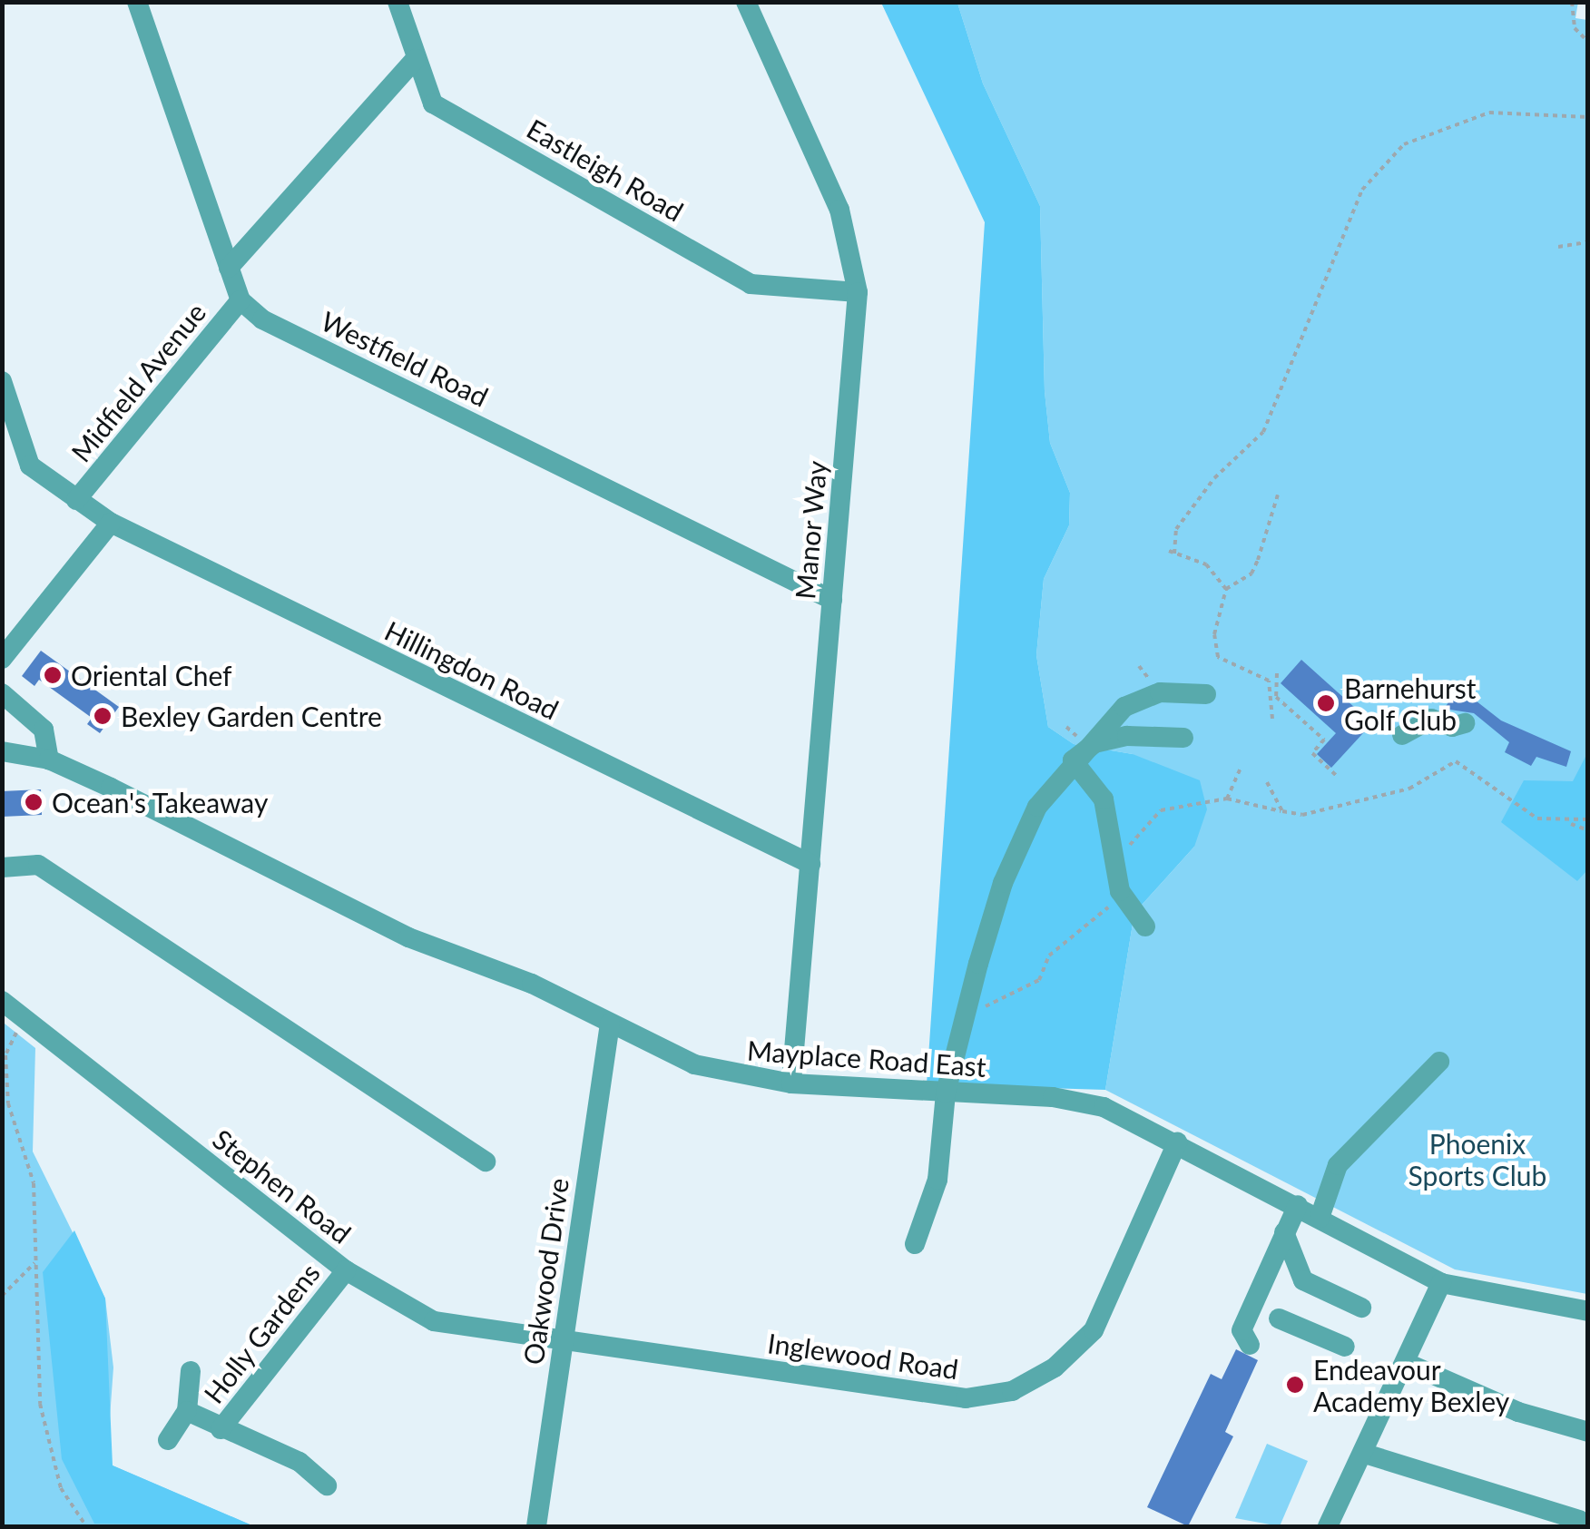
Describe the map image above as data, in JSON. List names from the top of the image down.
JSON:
{
  "streets": {
    "street": [
      "Eastleigh Road",
      "Westfield Road",
      "Midfield Avenue",
      "Manor Way",
      "Hillingdon Road",
      "Mayplace Road East",
      "Stephen Road",
      "Oakwood Drive",
      "Holly Gardens",
      "Inglewood Road"
    ]
  },
  "crossings": [
    ["Eastleigh Road", "Manor Way"],
    ["Westfield Road", "Midfield Avenue"],
    ["Westfield Road", "Manor Way"],
    ["Midfield Avenue", "Hillingdon Road"],
    ["Manor Way", "Hillingdon Road"],
    ["Manor Way", "Mayplace Road East"],
    ["Mayplace Road East", "Oakwood Drive"],
    ["Mayplace Road East", "Inglewood Road"],
    ["Stephen Road", "Oakwood Drive"],
    ["Stephen Road", "Holly Gardens"],
    ["Stephen Road", "Inglewood Road"],
    ["Oakwood Drive", "Inglewood Road"]
  ],
  "parks": ["Phoenix Sports Club"],
  "places": [
    "Oriental Chef",
    "Barnehurst Golf Club",
    "Bexley Garden Centre",
    "Ocean's Takeaway",
    "Endeavour Academy Bexley"
  ]
}
